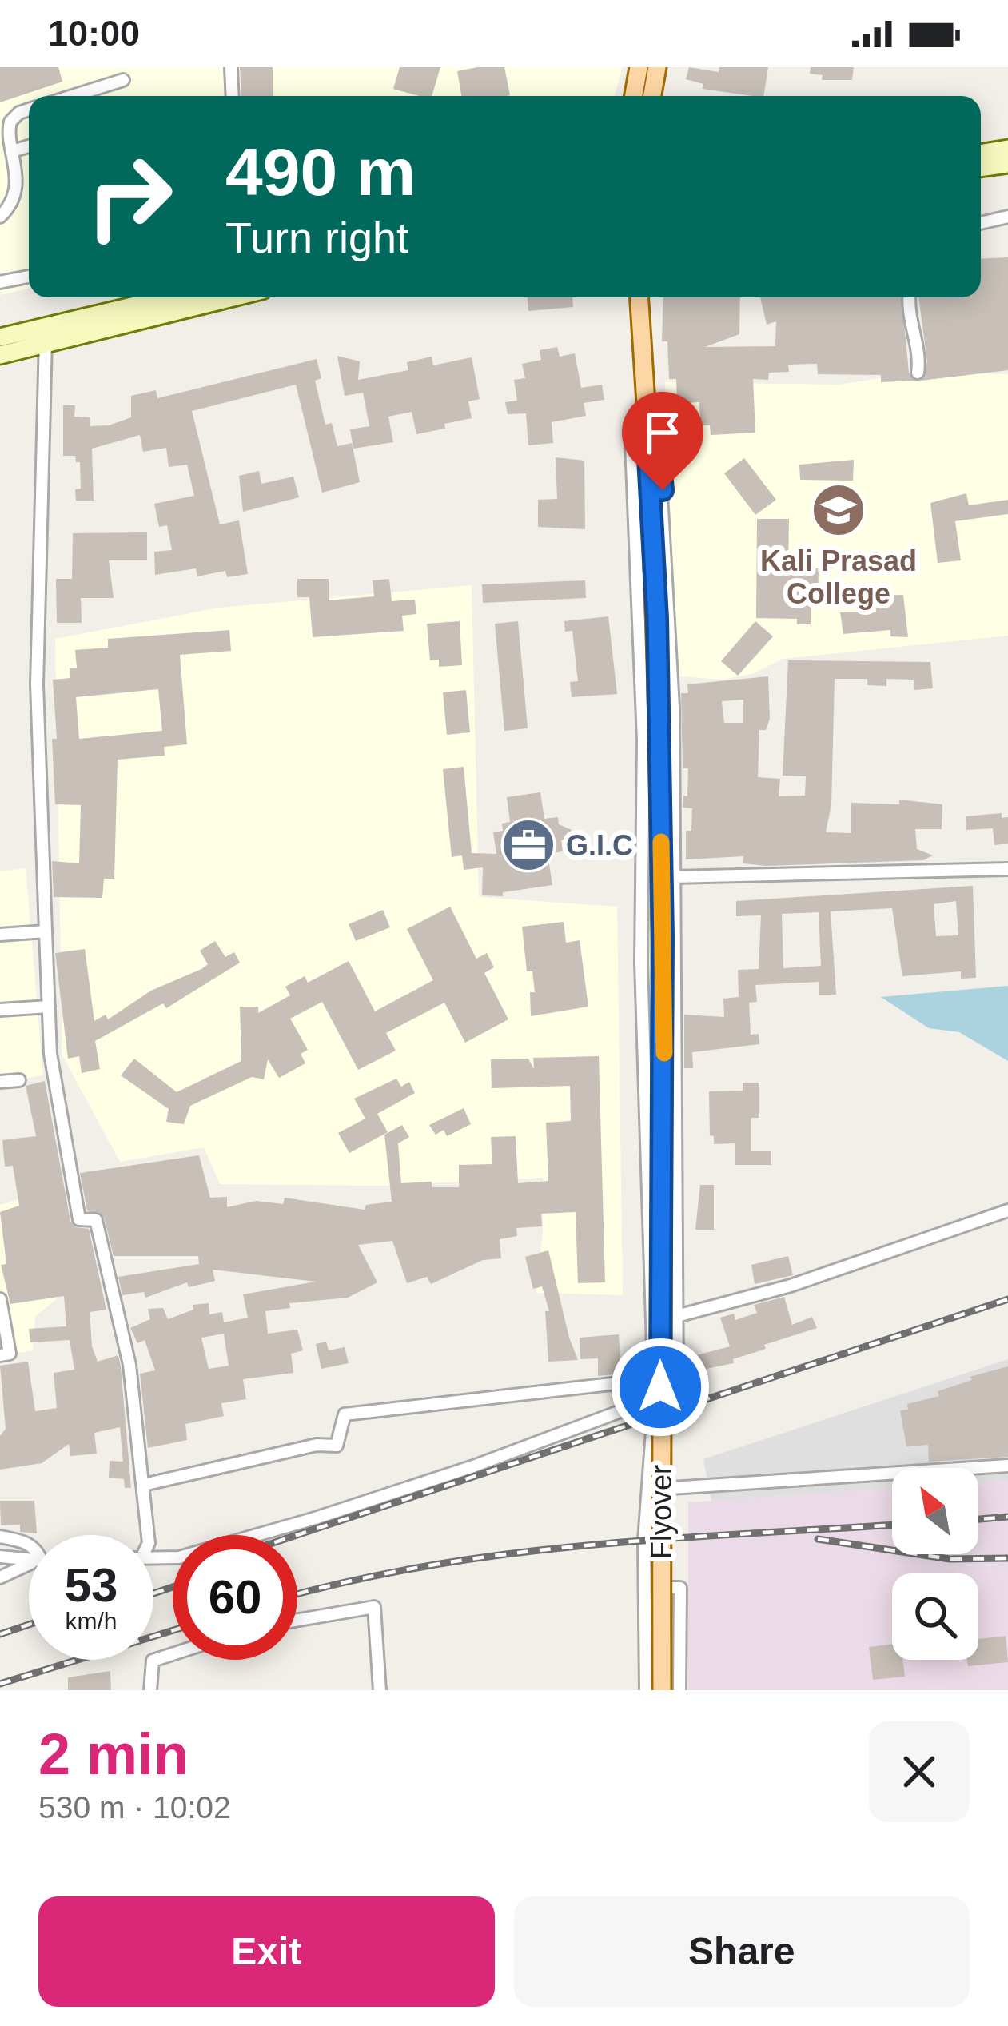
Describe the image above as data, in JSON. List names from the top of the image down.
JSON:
{
  "streets": {
    "main road": ["Flyover"]
  },
  "places": {
    "school or university": ["Kali Prasad College"],
    "office": ["G.I.C"]
  },
  "north": "top left",
  "page": {
    "status": "10:00",
    "turn": ["490 m", "Turn right"],
    "speed": "53 km/h",
    "limit": "60",
    "heading": ["2 min", "530 m · 10:02"],
    "buttons": ["Exit", "Share"]
  }
}
